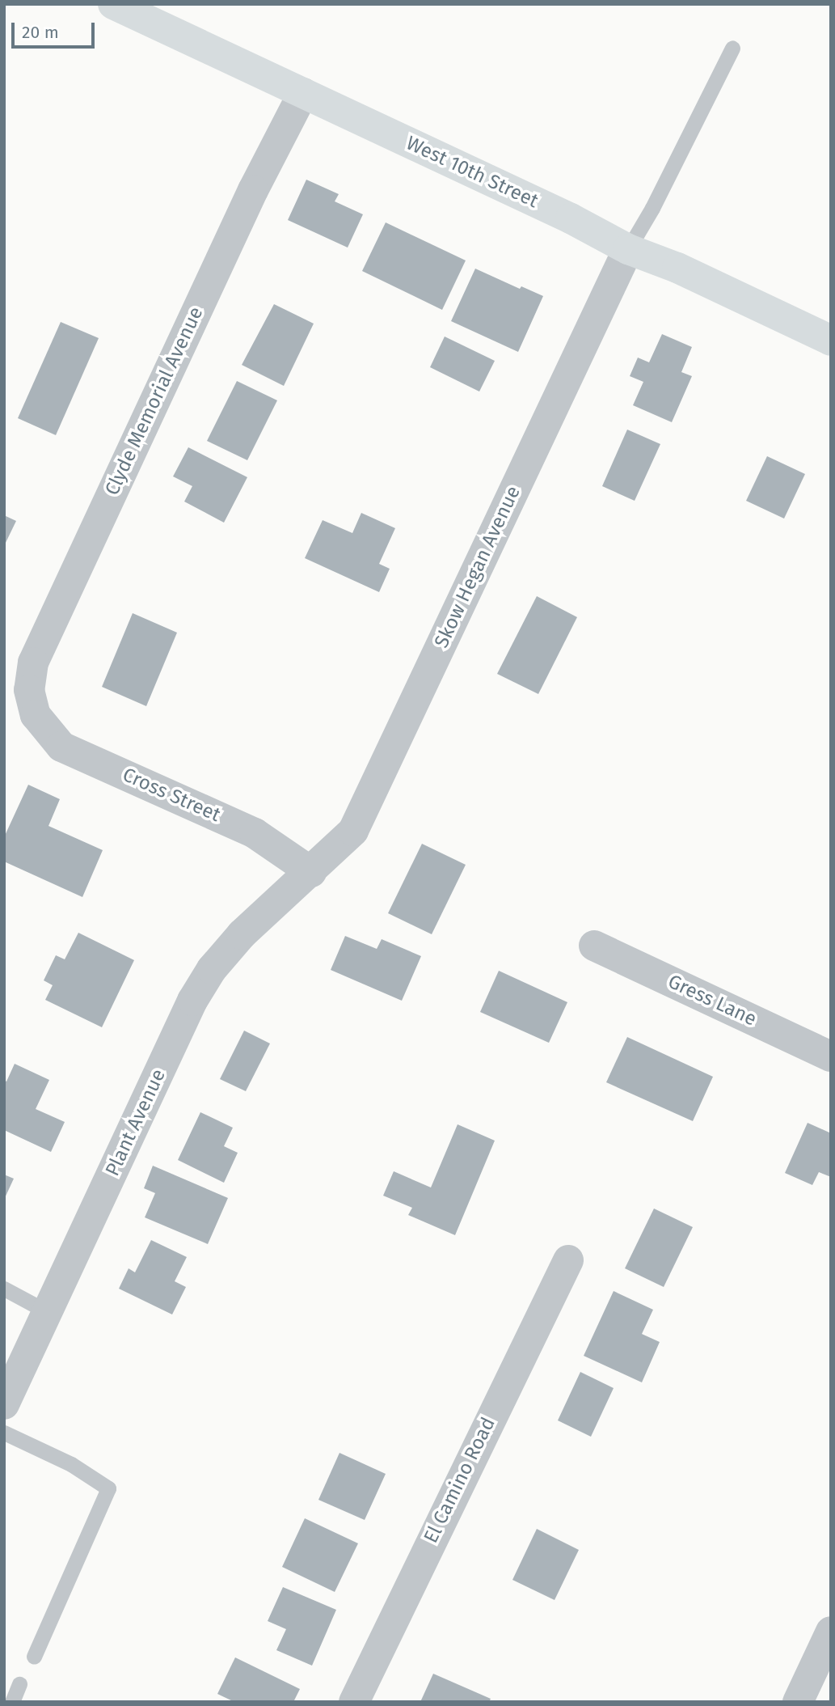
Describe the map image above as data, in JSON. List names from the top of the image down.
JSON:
{
  "streets": {
    "street": [
      "West 10th Street",
      "Clyde Memorial Avenue",
      "Skow Hegan Avenue",
      "Cross Street",
      "Gress Lane",
      "Plant Avenue",
      "El Camino Road"
    ]
  },
  "crossings": [
    ["West 10th Street", "Clyde Memorial Avenue"],
    ["West 10th Street", "Skow Hegan Avenue"],
    ["Clyde Memorial Avenue", "Cross Street"],
    ["Skow Hegan Avenue", "Cross Street"],
    ["Skow Hegan Avenue", "Plant Avenue"],
    ["Cross Street", "Plant Avenue"]
  ],
  "scale_bar": "20 m"
}
